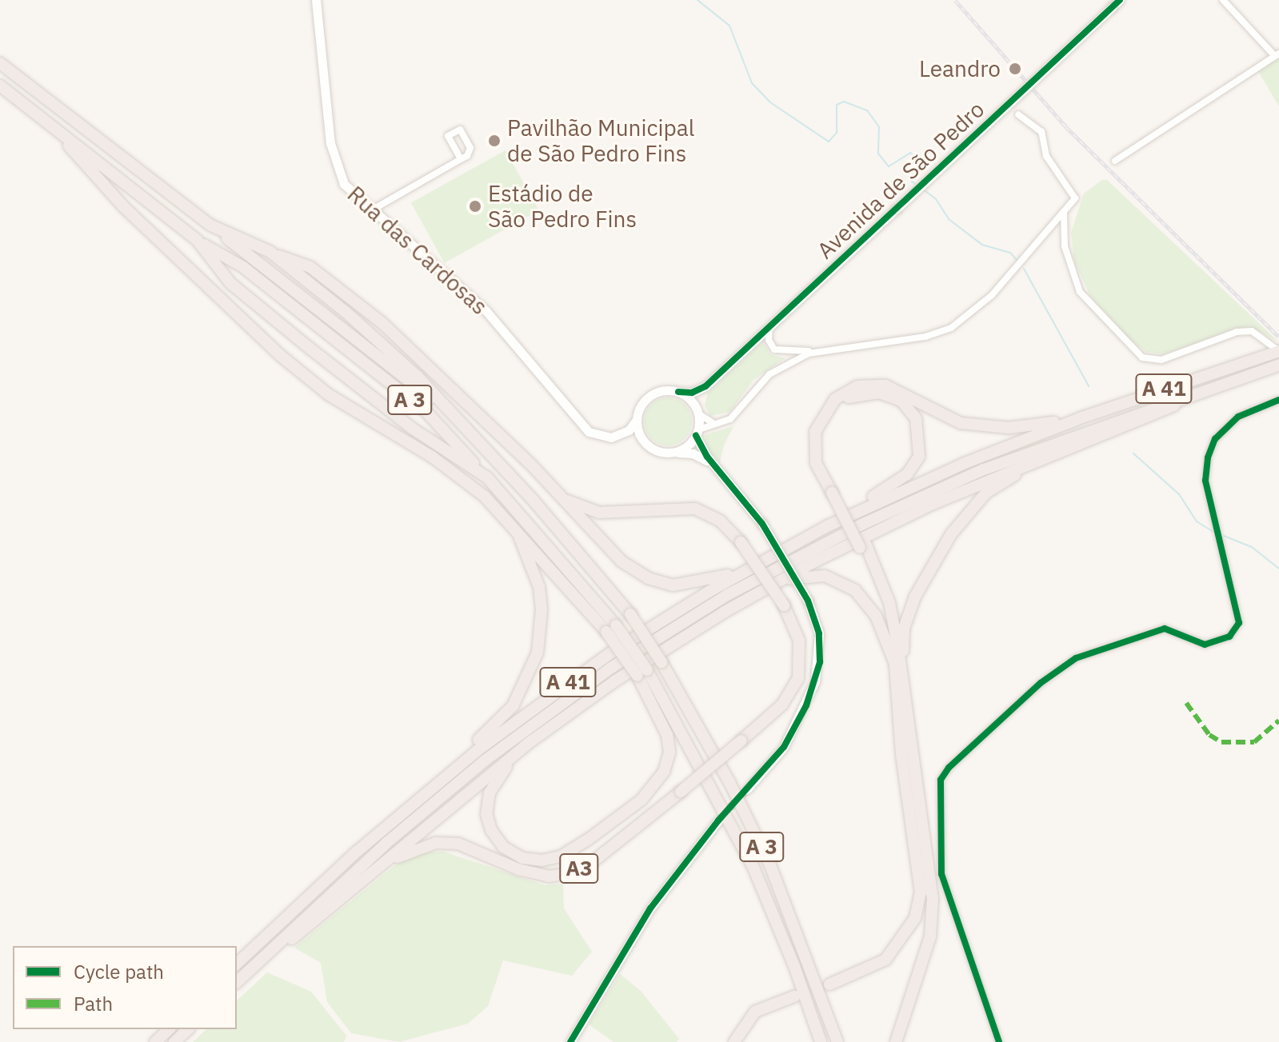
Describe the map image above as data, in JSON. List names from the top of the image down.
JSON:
{
  "streets": {
    "highway": ["A 41", "A 3", "A3"],
    "street": ["Avenida de São Pedro", "Rua das Cardosas"]
  },
  "crossings": [
    ["Avenida de São Pedro", "Rua das Cardosas"]
  ],
  "places": ["Leandro", "Pavilhão Municipal de São Pedro Fins", "Estádio de São Pedro Fins"],
  "legend": ["Cycle path", "Path"]
}
